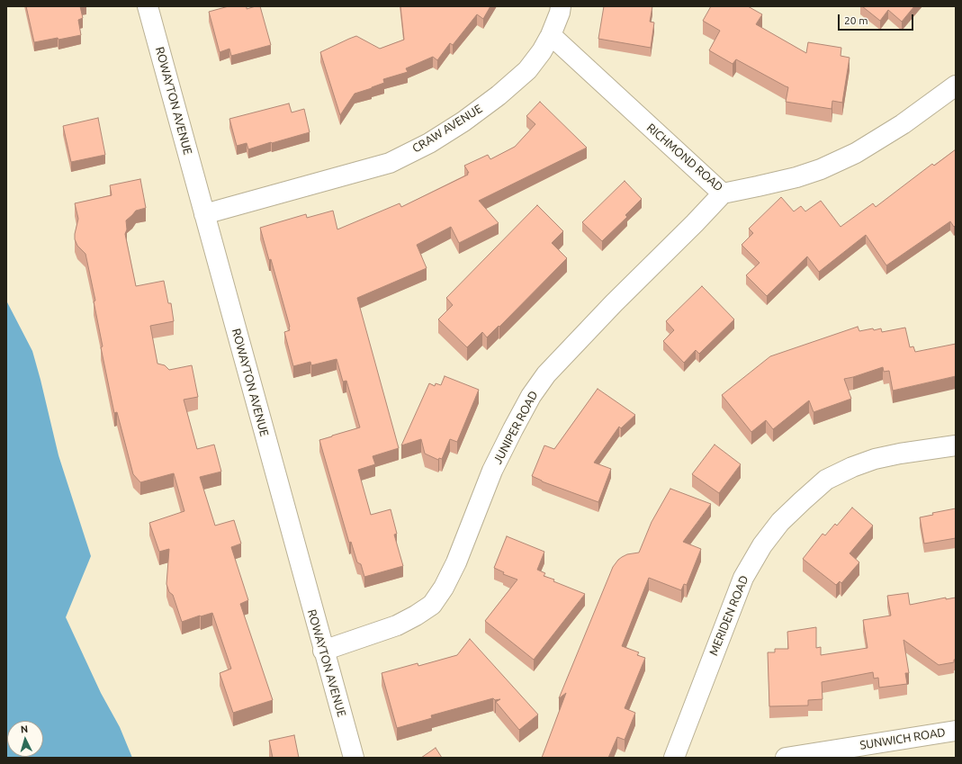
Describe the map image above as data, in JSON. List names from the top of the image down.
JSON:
{
  "streets": {
    "street": [
      "ROWAYTON AVENUE",
      "CRAW AVENUE",
      "RICHMOND ROAD",
      "JUNIPER ROAD",
      "MERIDEN ROAD",
      "SUNWICH ROAD"
    ]
  },
  "crossings": [
    ["ROWAYTON AVENUE", "CRAW AVENUE"],
    ["ROWAYTON AVENUE", "JUNIPER ROAD"],
    ["CRAW AVENUE", "RICHMOND ROAD"],
    ["RICHMOND ROAD", "JUNIPER ROAD"]
  ],
  "scale_bar": "20 m",
  "north": "top"
}
